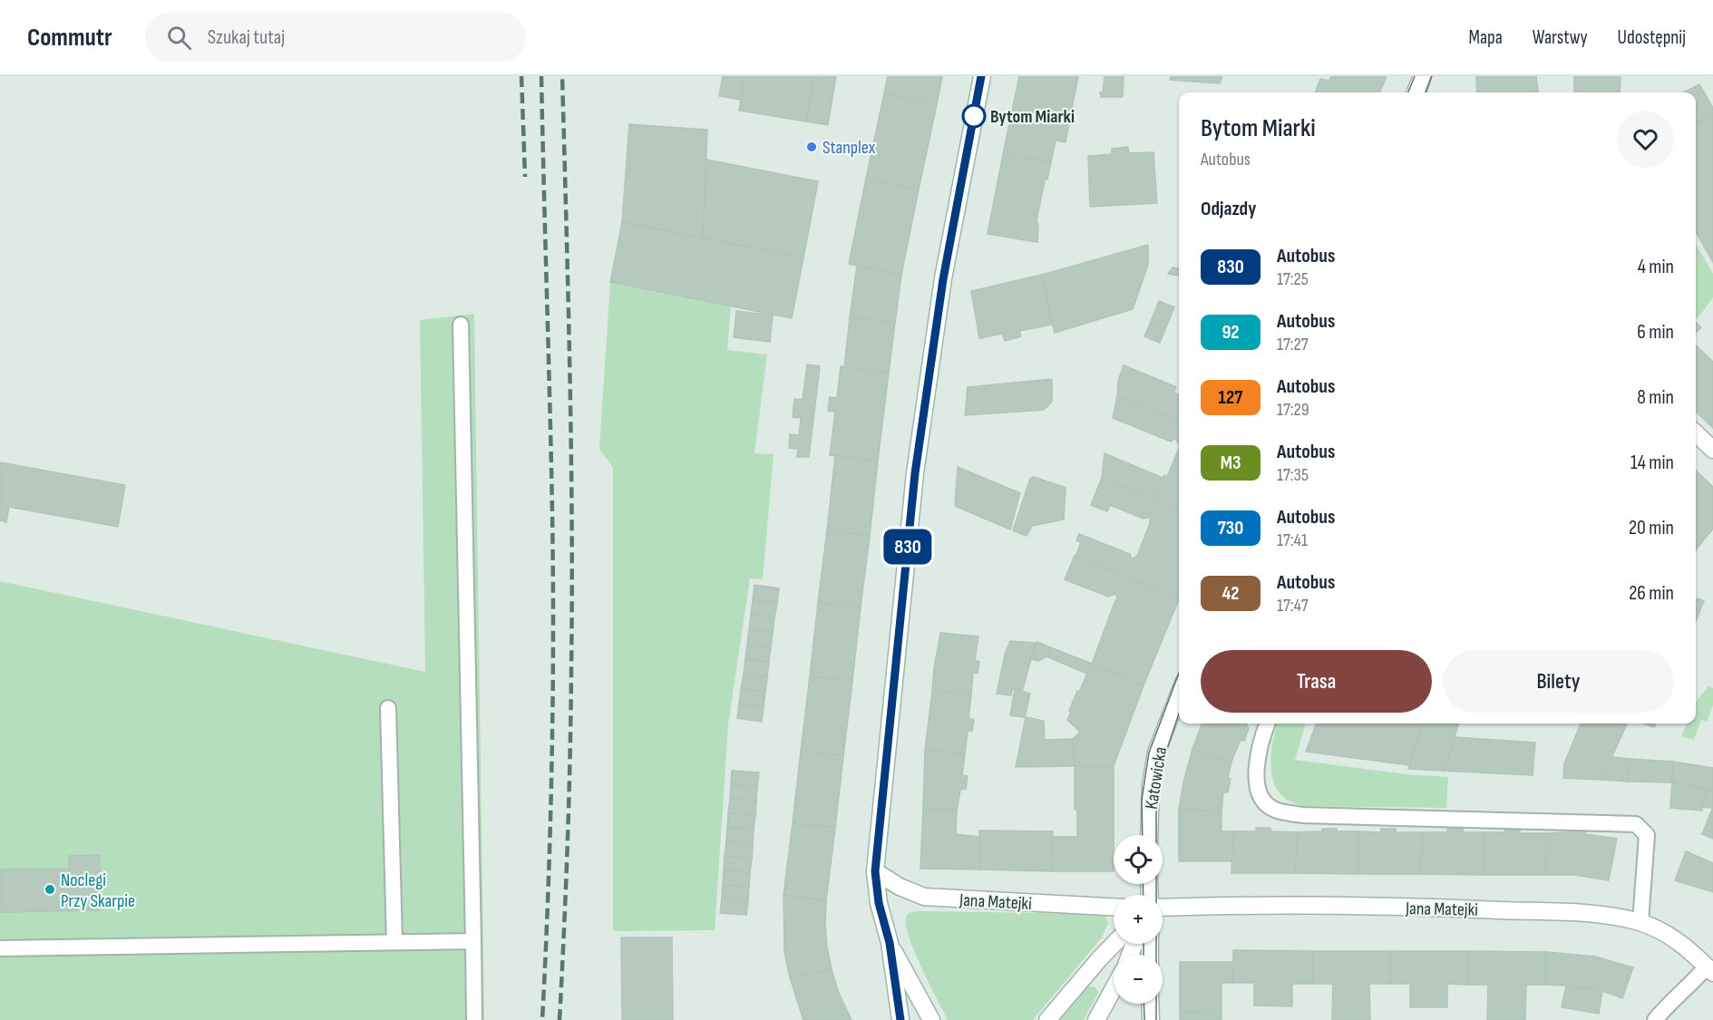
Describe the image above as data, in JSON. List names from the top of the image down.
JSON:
{
  "streets": {
    "street": ["Katowicka", "Jana Matejki"]
  },
  "places": ["Bytom Miarki", "Stanplex", "Noclegi Przy Skarpie"],
  "lines": ["bus line 830"],
  "page": {
    "header": "Commutr",
    "search": "Szukaj tutaj",
    "nav": ["Mapa", "Warstwy", "Udostępnij"],
    "on_map": "830",
    "heading": [
      ["Bytom Miarki", "Autobus"],
      "Odjazdy"
    ],
    "list": [
      {
        "mark": "830",
        "name": "Autobus",
        "note": "17:25",
        "value": "4 min"
      },
      {
        "mark": "92",
        "name": "Autobus",
        "note": "17:27",
        "value": "6 min"
      },
      {
        "mark": "127",
        "name": "Autobus",
        "note": "17:29",
        "value": "8 min"
      },
      {
        "mark": "M3",
        "name": "Autobus",
        "note": "17:35",
        "value": "14 min"
      },
      {
        "mark": "730",
        "name": "Autobus",
        "note": "17:41",
        "value": "20 min"
      },
      {
        "mark": "42",
        "name": "Autobus",
        "note": "17:47",
        "value": "26 min"
      }
    ],
    "buttons": ["Trasa", "Bilety"],
    "map_buttons": ["+", "−"]
  }
}
